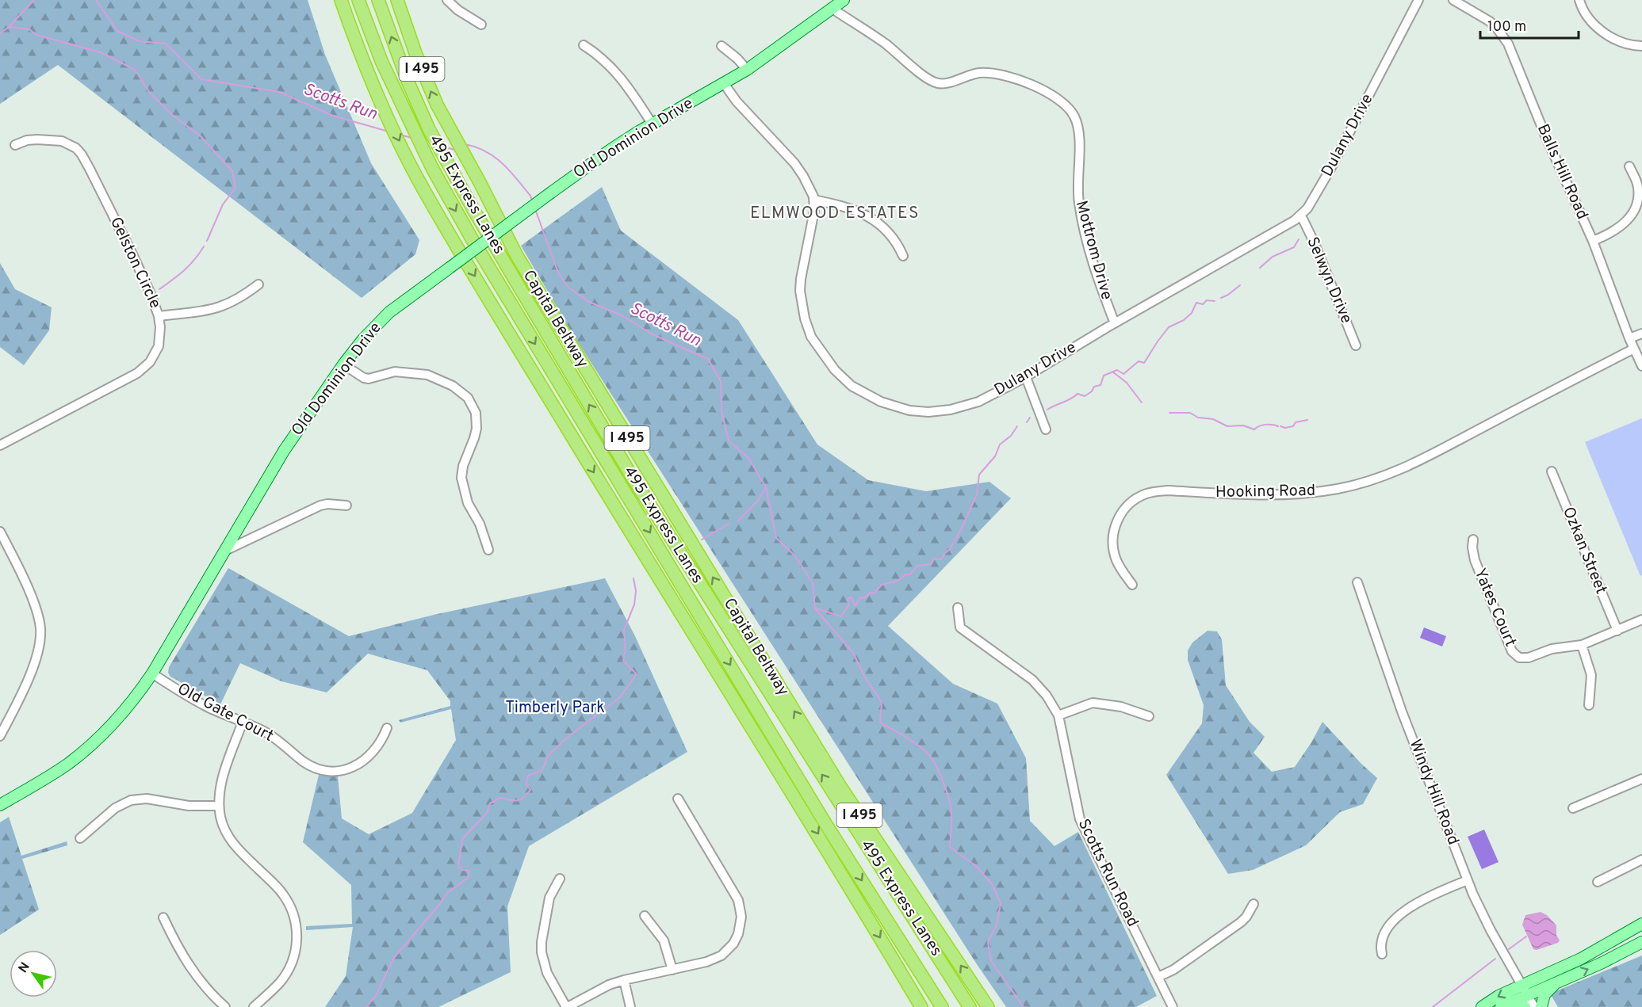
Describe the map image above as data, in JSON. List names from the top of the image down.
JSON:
{
  "streets": {
    "highway": ["I 495", "495 Express Lanes", "Capital Beltway"],
    "main road": ["Old Dominion Drive"],
    "street": [
      "Dulany Drive",
      "Balls Hill Road",
      "Mottrom Drive",
      "Gelston Circle",
      "Selwyn Drive",
      "Hooking Road",
      "Ozkan Street",
      "Yates Court",
      "Old Gate Court",
      "Windy Hill Road",
      "Scotts Run Road"
    ]
  },
  "crossings": [
    ["Dulany Drive", "Old Dominion Drive"],
    ["Dulany Drive", "Mottrom Drive"],
    ["Dulany Drive", "Selwyn Drive"],
    ["Old Dominion Drive", "Mottrom Drive"],
    ["Old Dominion Drive", "Old Gate Court"],
    ["Balls Hill Road", "Hooking Road"],
    ["Ozkan Street", "Yates Court"]
  ],
  "districts": ["ELMWOOD ESTATES"],
  "water": ["Scotts Run"],
  "parks": ["Timberly Park"],
  "scale_bar": "100 m",
  "north": "top left"
}
